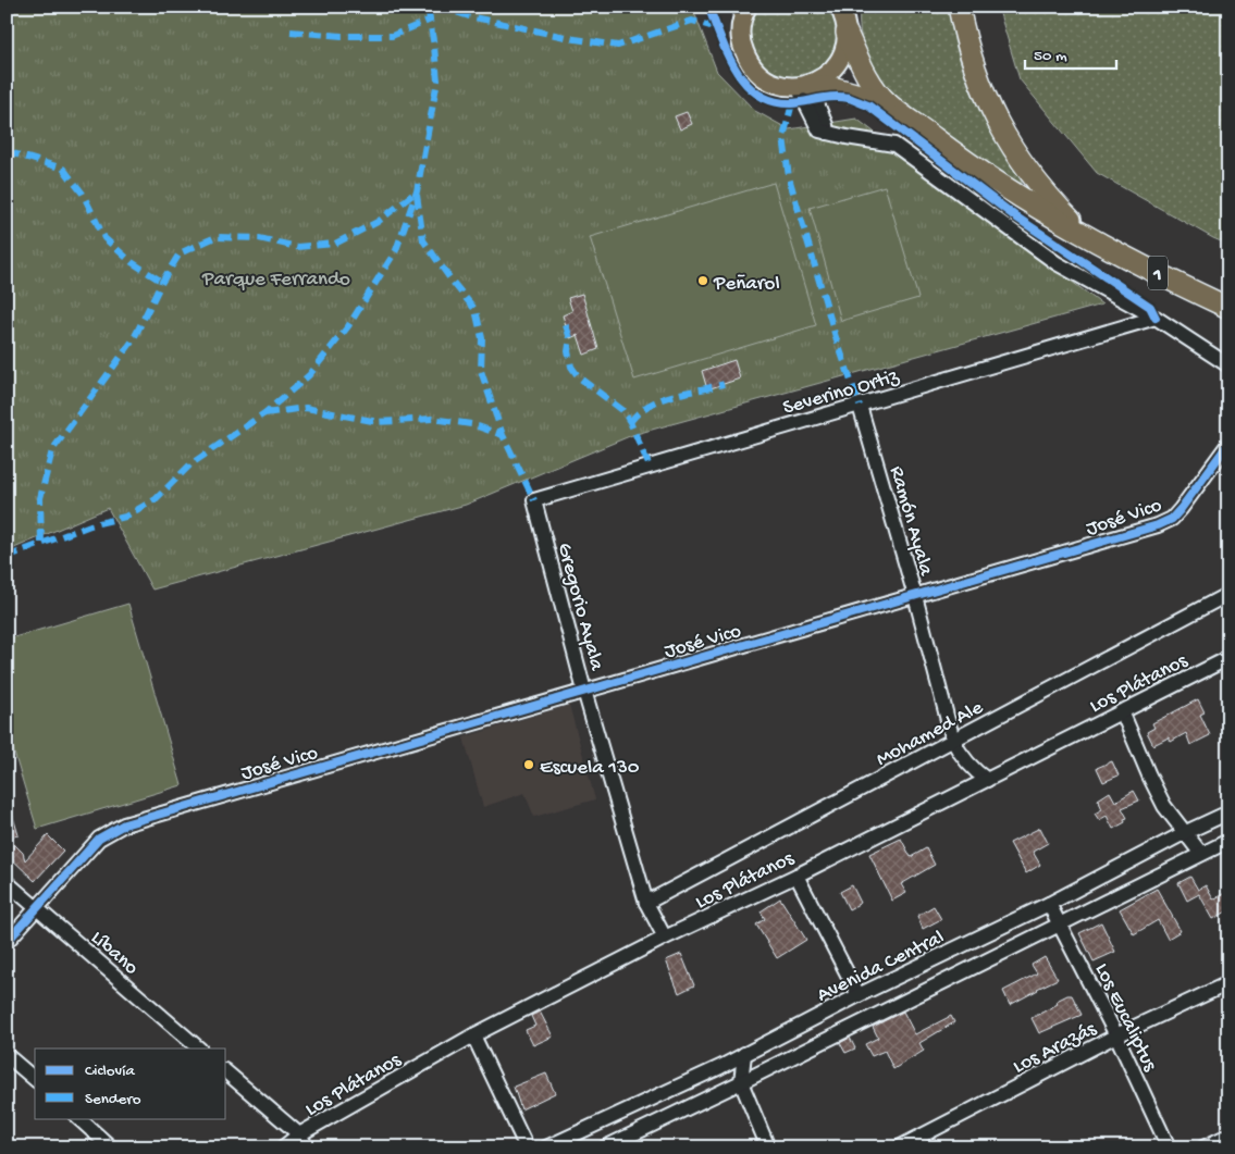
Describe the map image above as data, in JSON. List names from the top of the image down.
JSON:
{
  "streets": {
    "highway": ["1"],
    "street": [
      "Severino Ortiz",
      "José Vico",
      "Ramón Ayala",
      "Gregorio Ayala",
      "Los Plátanos",
      "Mohamed Ale",
      "Líbano",
      "Avenida Central",
      "Los Eucaliptus",
      "Los Arazás"
    ]
  },
  "crossings": [
    ["Severino Ortiz", "Ramón Ayala"],
    ["Severino Ortiz", "Gregorio Ayala"],
    ["José Vico", "Ramón Ayala"],
    ["José Vico", "Gregorio Ayala"],
    ["José Vico", "Líbano"],
    ["Ramón Ayala", "Los Plátanos"],
    ["Ramón Ayala", "Mohamed Ale"],
    ["Gregorio Ayala", "Los Plátanos"],
    ["Gregorio Ayala", "Mohamed Ale"],
    ["Avenida Central", "Los Eucaliptus"],
    ["Los Eucaliptus", "Los Arazás"]
  ],
  "parks": ["Parque Ferrando"],
  "places": ["Peñarol", "Escuela 130"],
  "legend": ["Ciclovía", "Sendero"],
  "scale_bar": "50 m"
}
